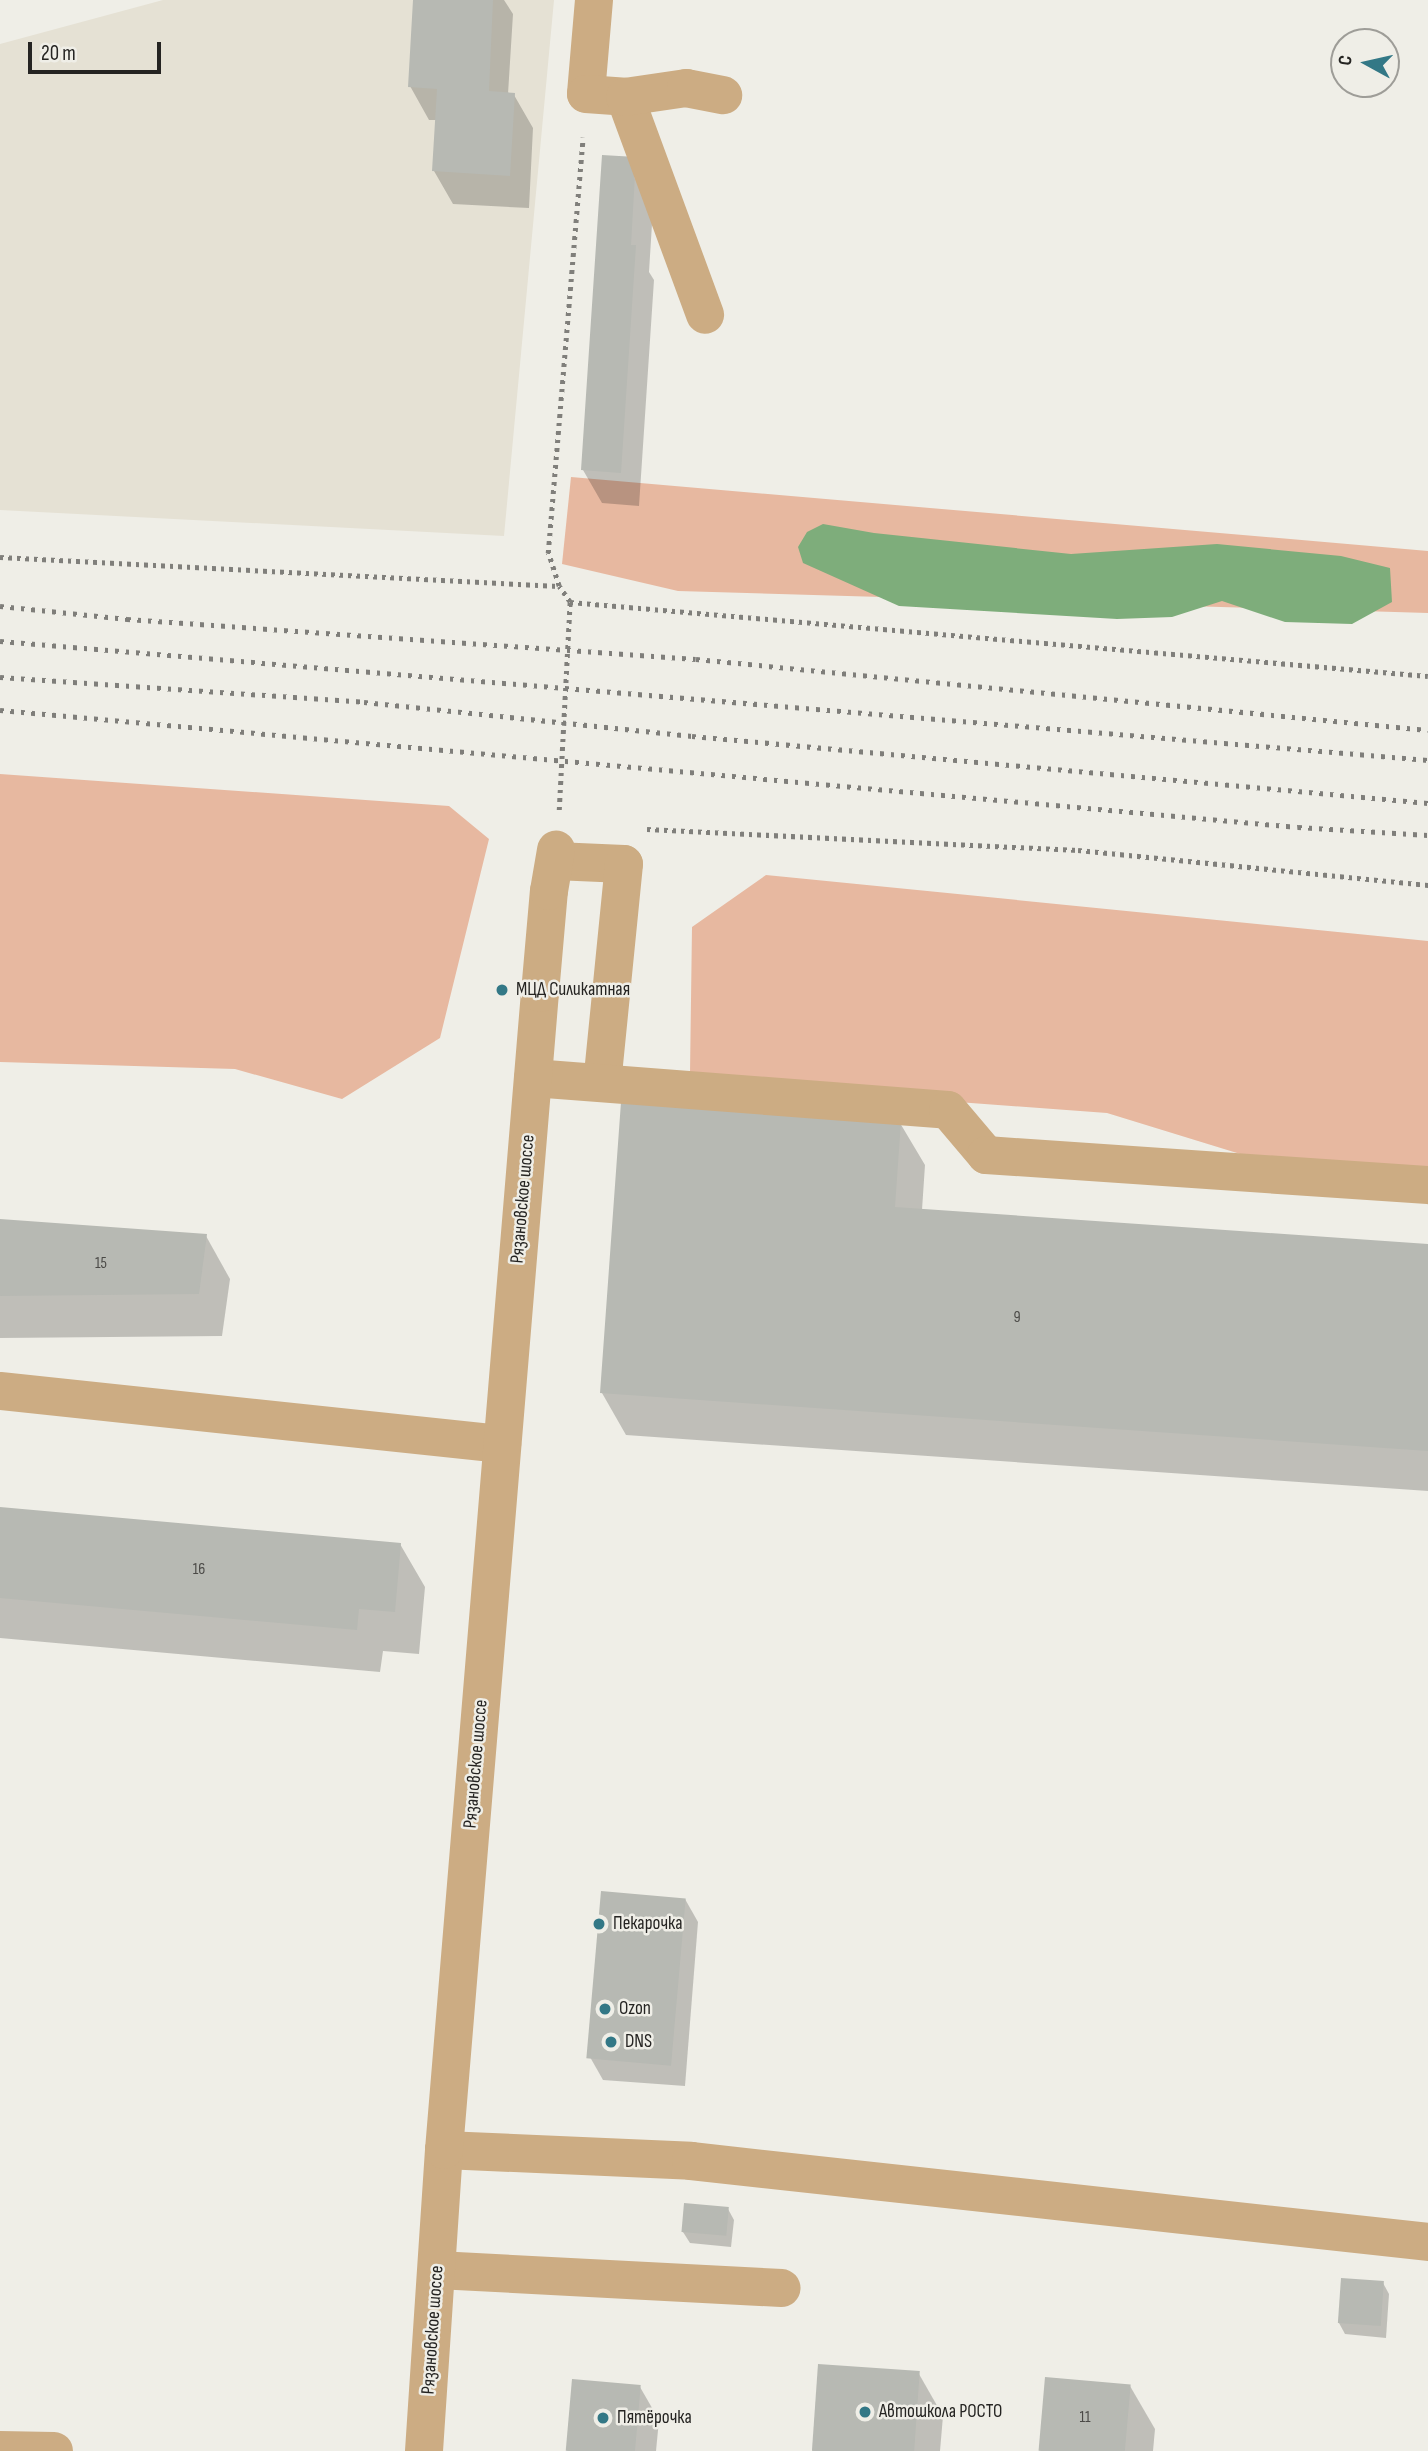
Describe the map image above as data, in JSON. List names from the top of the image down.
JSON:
{
  "streets": {
    "street": ["Рязановское шоссе"]
  },
  "places": [
    "МЦД Силикатная",
    "Пекарочка",
    "Ozon",
    "DNS",
    "Автошкола РОСТО",
    "Пятёрочка"
  ],
  "house_numbers": [
    "15",
    "9",
    "16",
    "11"
  ],
  "scale_bar": "20 m",
  "north": "left"
}
